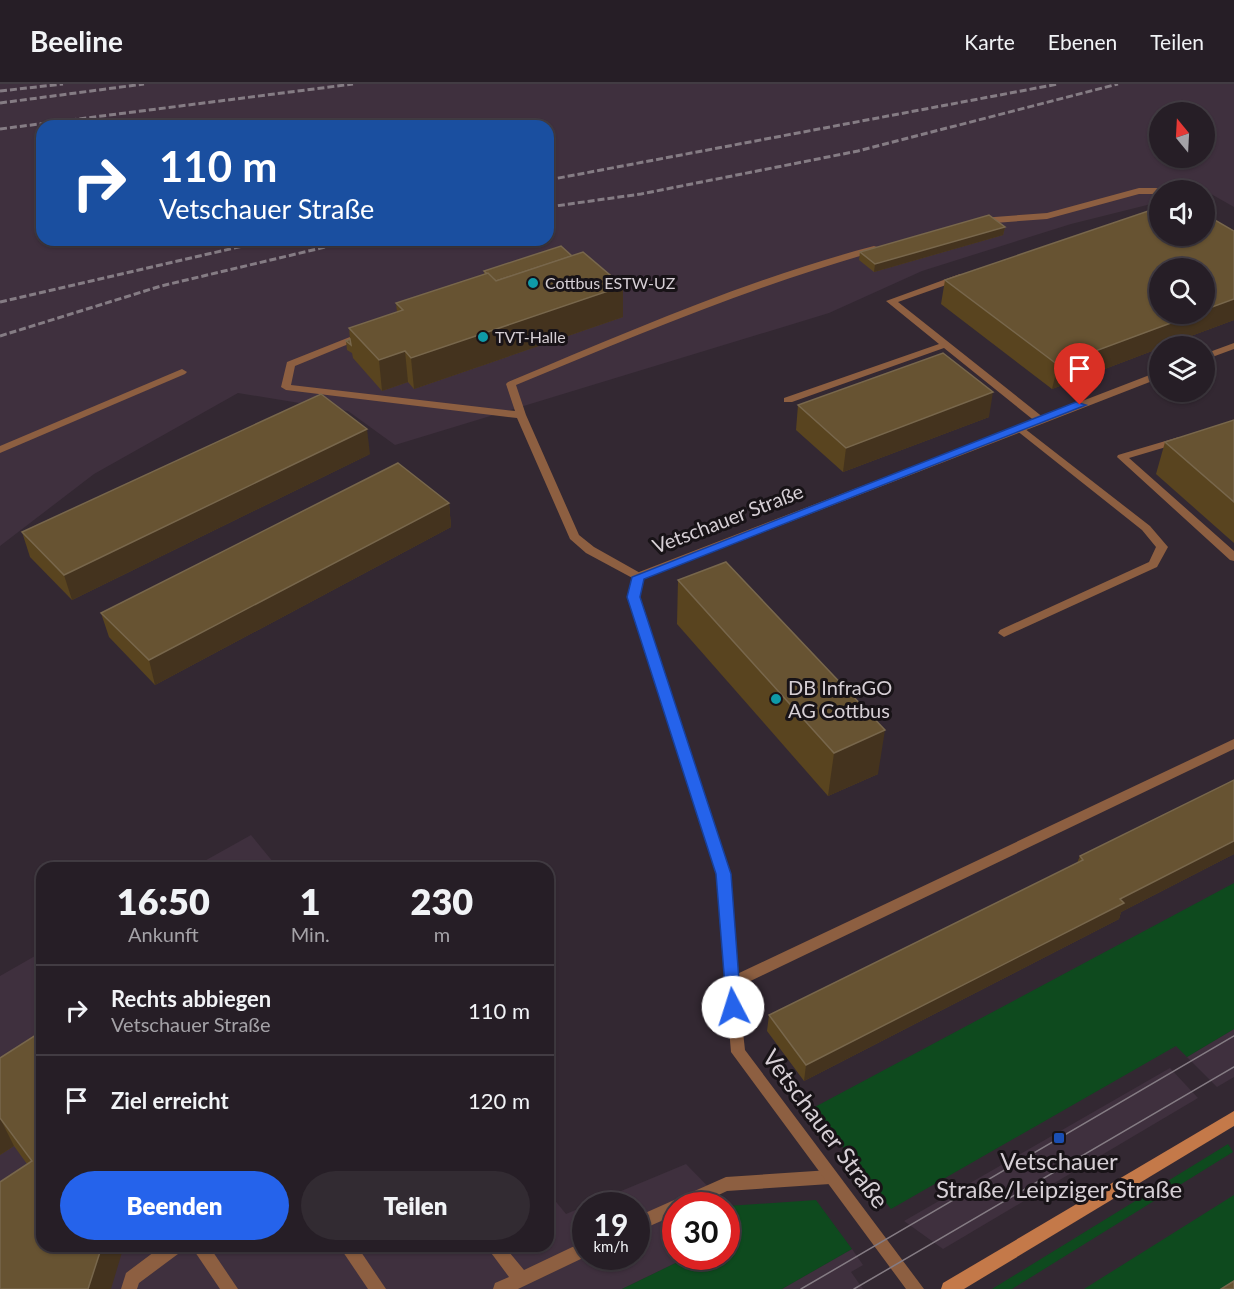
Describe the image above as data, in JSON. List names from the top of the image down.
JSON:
{
  "streets": {
    "street": ["Vetschauer Straße"]
  },
  "places": {
    "other": ["Cottbus ESTW-UZ", "TVT-Halle", "DB InfraGO AG Cottbus"],
    "transit": ["Vetschauer Straße/Leipziger Straße"]
  },
  "north": "top",
  "page": {
    "header": "Beeline",
    "nav": ["Karte", "Ebenen", "Teilen"],
    "turn": ["110 m", "Vetschauer Straße"],
    "eta": [
      "16:50",
      "Ankunft",
      "1",
      "Min.",
      "230",
      "m"
    ],
    "list": [
      {
        "name": "Rechts abbiegen",
        "note": "Vetschauer Straße",
        "value": "110 m"
      },
      {
        "name": "Ziel erreicht",
        "value": "120 m"
      }
    ],
    "buttons": ["Beenden", "Teilen"],
    "speed": "19 km/h",
    "limit": "30"
  }
}
